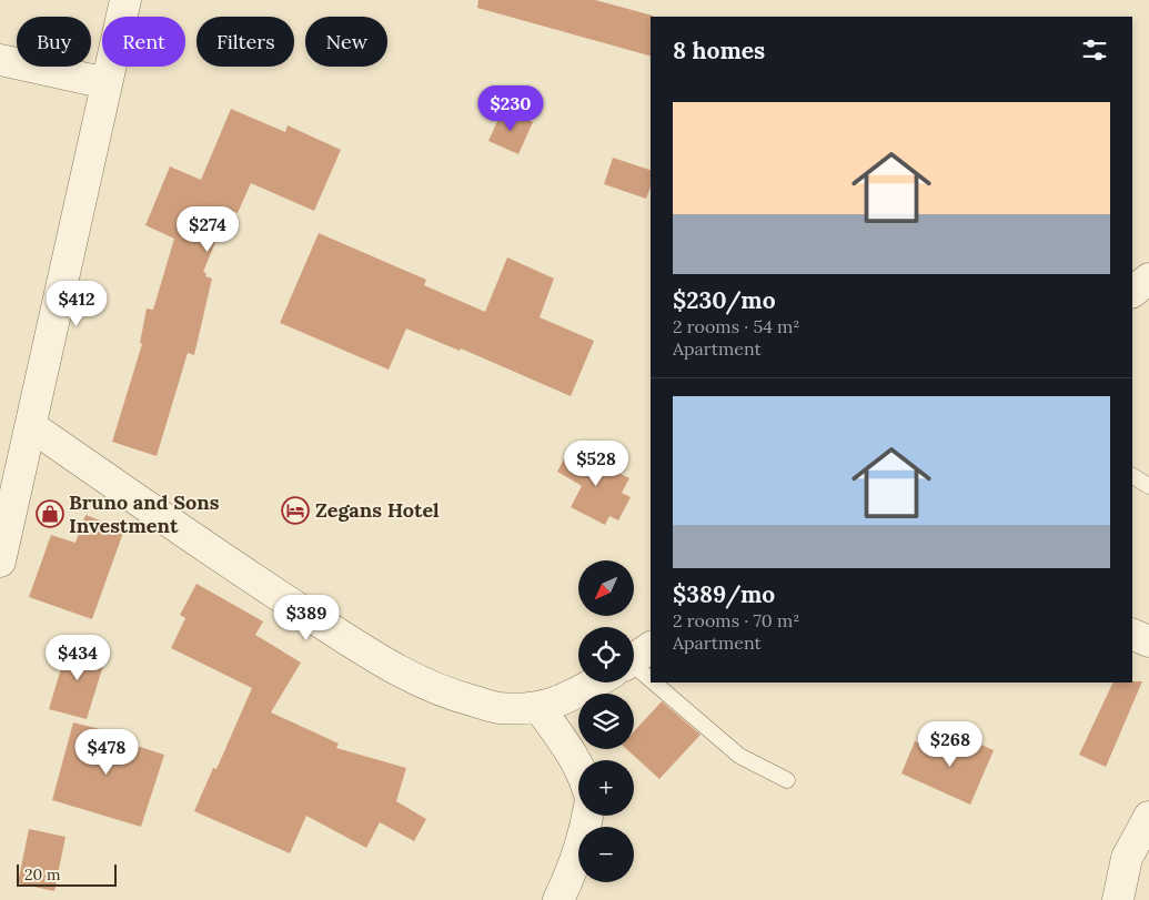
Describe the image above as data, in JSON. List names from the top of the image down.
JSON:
{
  "places": {
    "hotel": ["Zegans Hotel"],
    "shop": ["Bruno and Sons Investment"]
  },
  "scale_bar": "20 m",
  "north": "bottom left",
  "page": {
    "chip": [
      "Buy",
      "Rent",
      "Filters",
      "New"
    ],
    "heading": "8 homes",
    "list": [
      {
        "name": "$230/mo",
        "note": "2 rooms · 54 m² · Apartment"
      },
      {
        "name": "$389/mo",
        "note": "2 rooms · 70 m² · Apartment"
      }
    ],
    "price": [
      "$230",
      "$274",
      "$412",
      "$528",
      "$389",
      "$434",
      "$268",
      "$478"
    ],
    "map_buttons": ["+", "−"],
    "scale": "20 m"
  }
}
